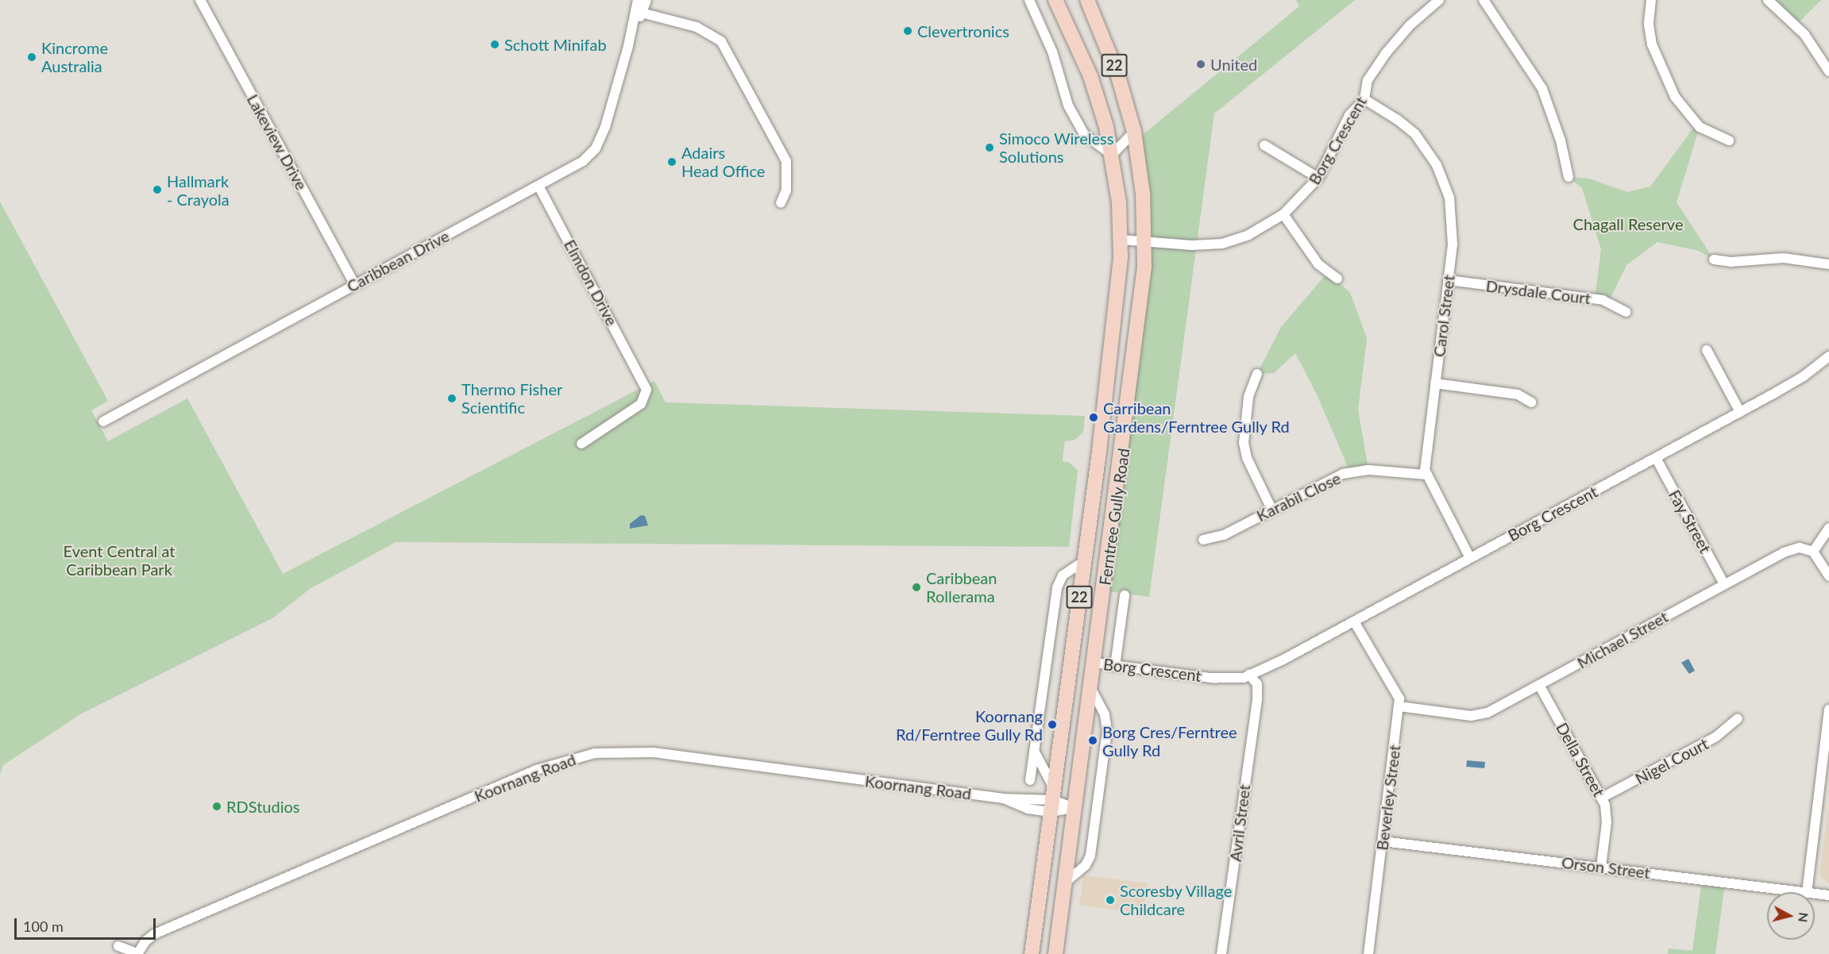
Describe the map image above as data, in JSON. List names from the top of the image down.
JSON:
{
  "streets": {
    "main road": ["22", "Ferntree Gully Road"],
    "street": [
      "Borg Crescent",
      "Lakeview Drive",
      "Caribbean Drive",
      "Elmdon Drive",
      "Drysdale Court",
      "Carol Street",
      "Karabil Close",
      "Fay Street",
      "Michael Street",
      "Della Street",
      "Nigel Court",
      "Koornang Road",
      "Beverley Street",
      "Avril Street",
      "Orson Street"
    ]
  },
  "crossings": [
    ["Borg Crescent", "Carol Street"],
    ["Borg Crescent", "Ferntree Gully Road"],
    ["Borg Crescent", "Fay Street"],
    ["Borg Crescent", "Beverley Street"],
    ["Borg Crescent", "Avril Street"],
    ["Lakeview Drive", "Caribbean Drive"],
    ["Caribbean Drive", "Elmdon Drive"],
    ["Drysdale Court", "Carol Street"],
    ["Carol Street", "Karabil Close"],
    ["Ferntree Gully Road", "Koornang Road"],
    ["Fay Street", "Michael Street"],
    ["Michael Street", "Della Street"],
    ["Michael Street", "Beverley Street"],
    ["Della Street", "Nigel Court"],
    ["Della Street", "Orson Street"],
    ["Beverley Street", "Orson Street"]
  ],
  "parks": ["Chagall Reserve", "Event Central at Caribbean Park"],
  "places": [
    "Clevertronics",
    "Schott Minifab",
    "Kincrome Australia",
    "United",
    "Simoco Wireless Solutions",
    "Adairs Head Office",
    "Hallmark - Crayola",
    "Thermo Fisher Scientific",
    "Carribean Gardens/Ferntree Gully Rd",
    "Caribbean Rollerama",
    "Koornang Rd/Ferntree Gully Rd",
    "Borg Cres/Ferntree Gully Rd",
    "RDStudios",
    "Scoresby Village Childcare"
  ],
  "scale_bar": "100 m",
  "north": "right"
}
